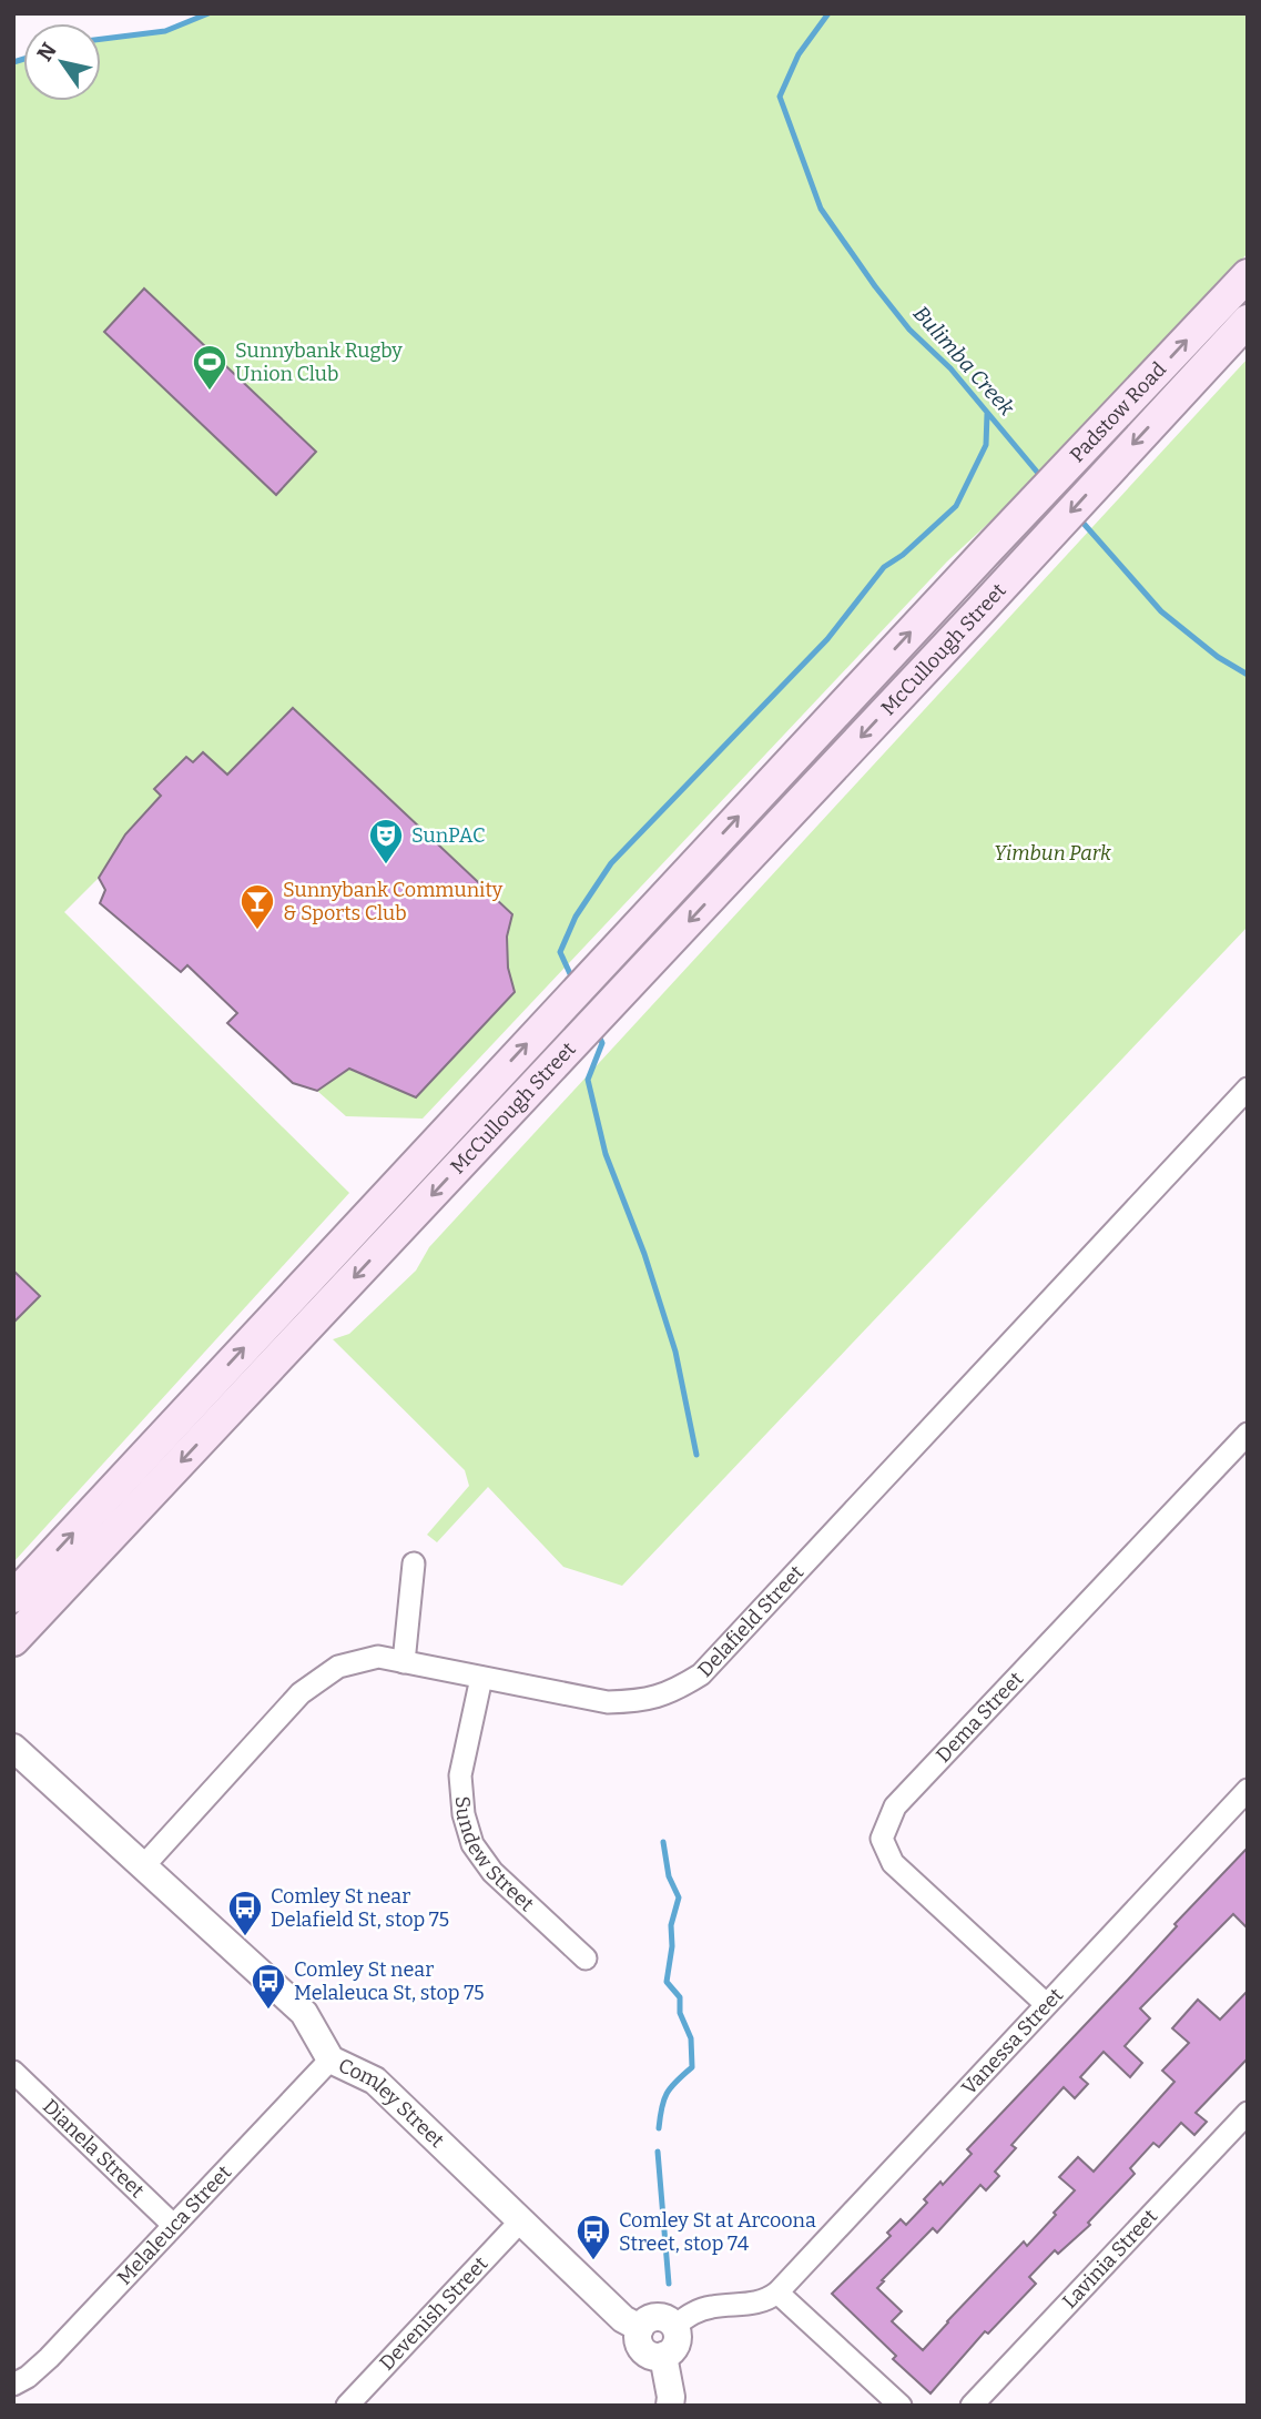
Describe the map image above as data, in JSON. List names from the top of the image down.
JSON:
{
  "streets": {
    "main road": ["Padstow Road", "McCullough Street"],
    "street": [
      "Delafield Street",
      "Dema Street",
      "Sundew Street",
      "Vanessa Street",
      "Comley Street",
      "Dianela Street",
      "Melaleuca Street",
      "Lavinia Street",
      "Devenish Street"
    ]
  },
  "crossings": [
    ["Padstow Road", "McCullough Street"],
    ["Delafield Street", "Sundew Street"],
    ["Delafield Street", "Comley Street"],
    ["Dema Street", "Vanessa Street"],
    ["Comley Street", "Melaleuca Street"],
    ["Comley Street", "Devenish Street"],
    ["Dianela Street", "Melaleuca Street"]
  ],
  "water": ["Bulimba Creek"],
  "parks": ["Yimbun Park"],
  "places": {
    "sports": ["Sunnybank Rugby Union Club"],
    "theatre": ["SunPAC"],
    "bar": ["Sunnybank Community & Sports Club"],
    "bus stop": ["Comley St near Delafield St, stop 75", "Comley St near Melaleuca St, stop 75", "Comley St at Arcoona Street, stop 74"]
  },
  "north": "top left"
}
